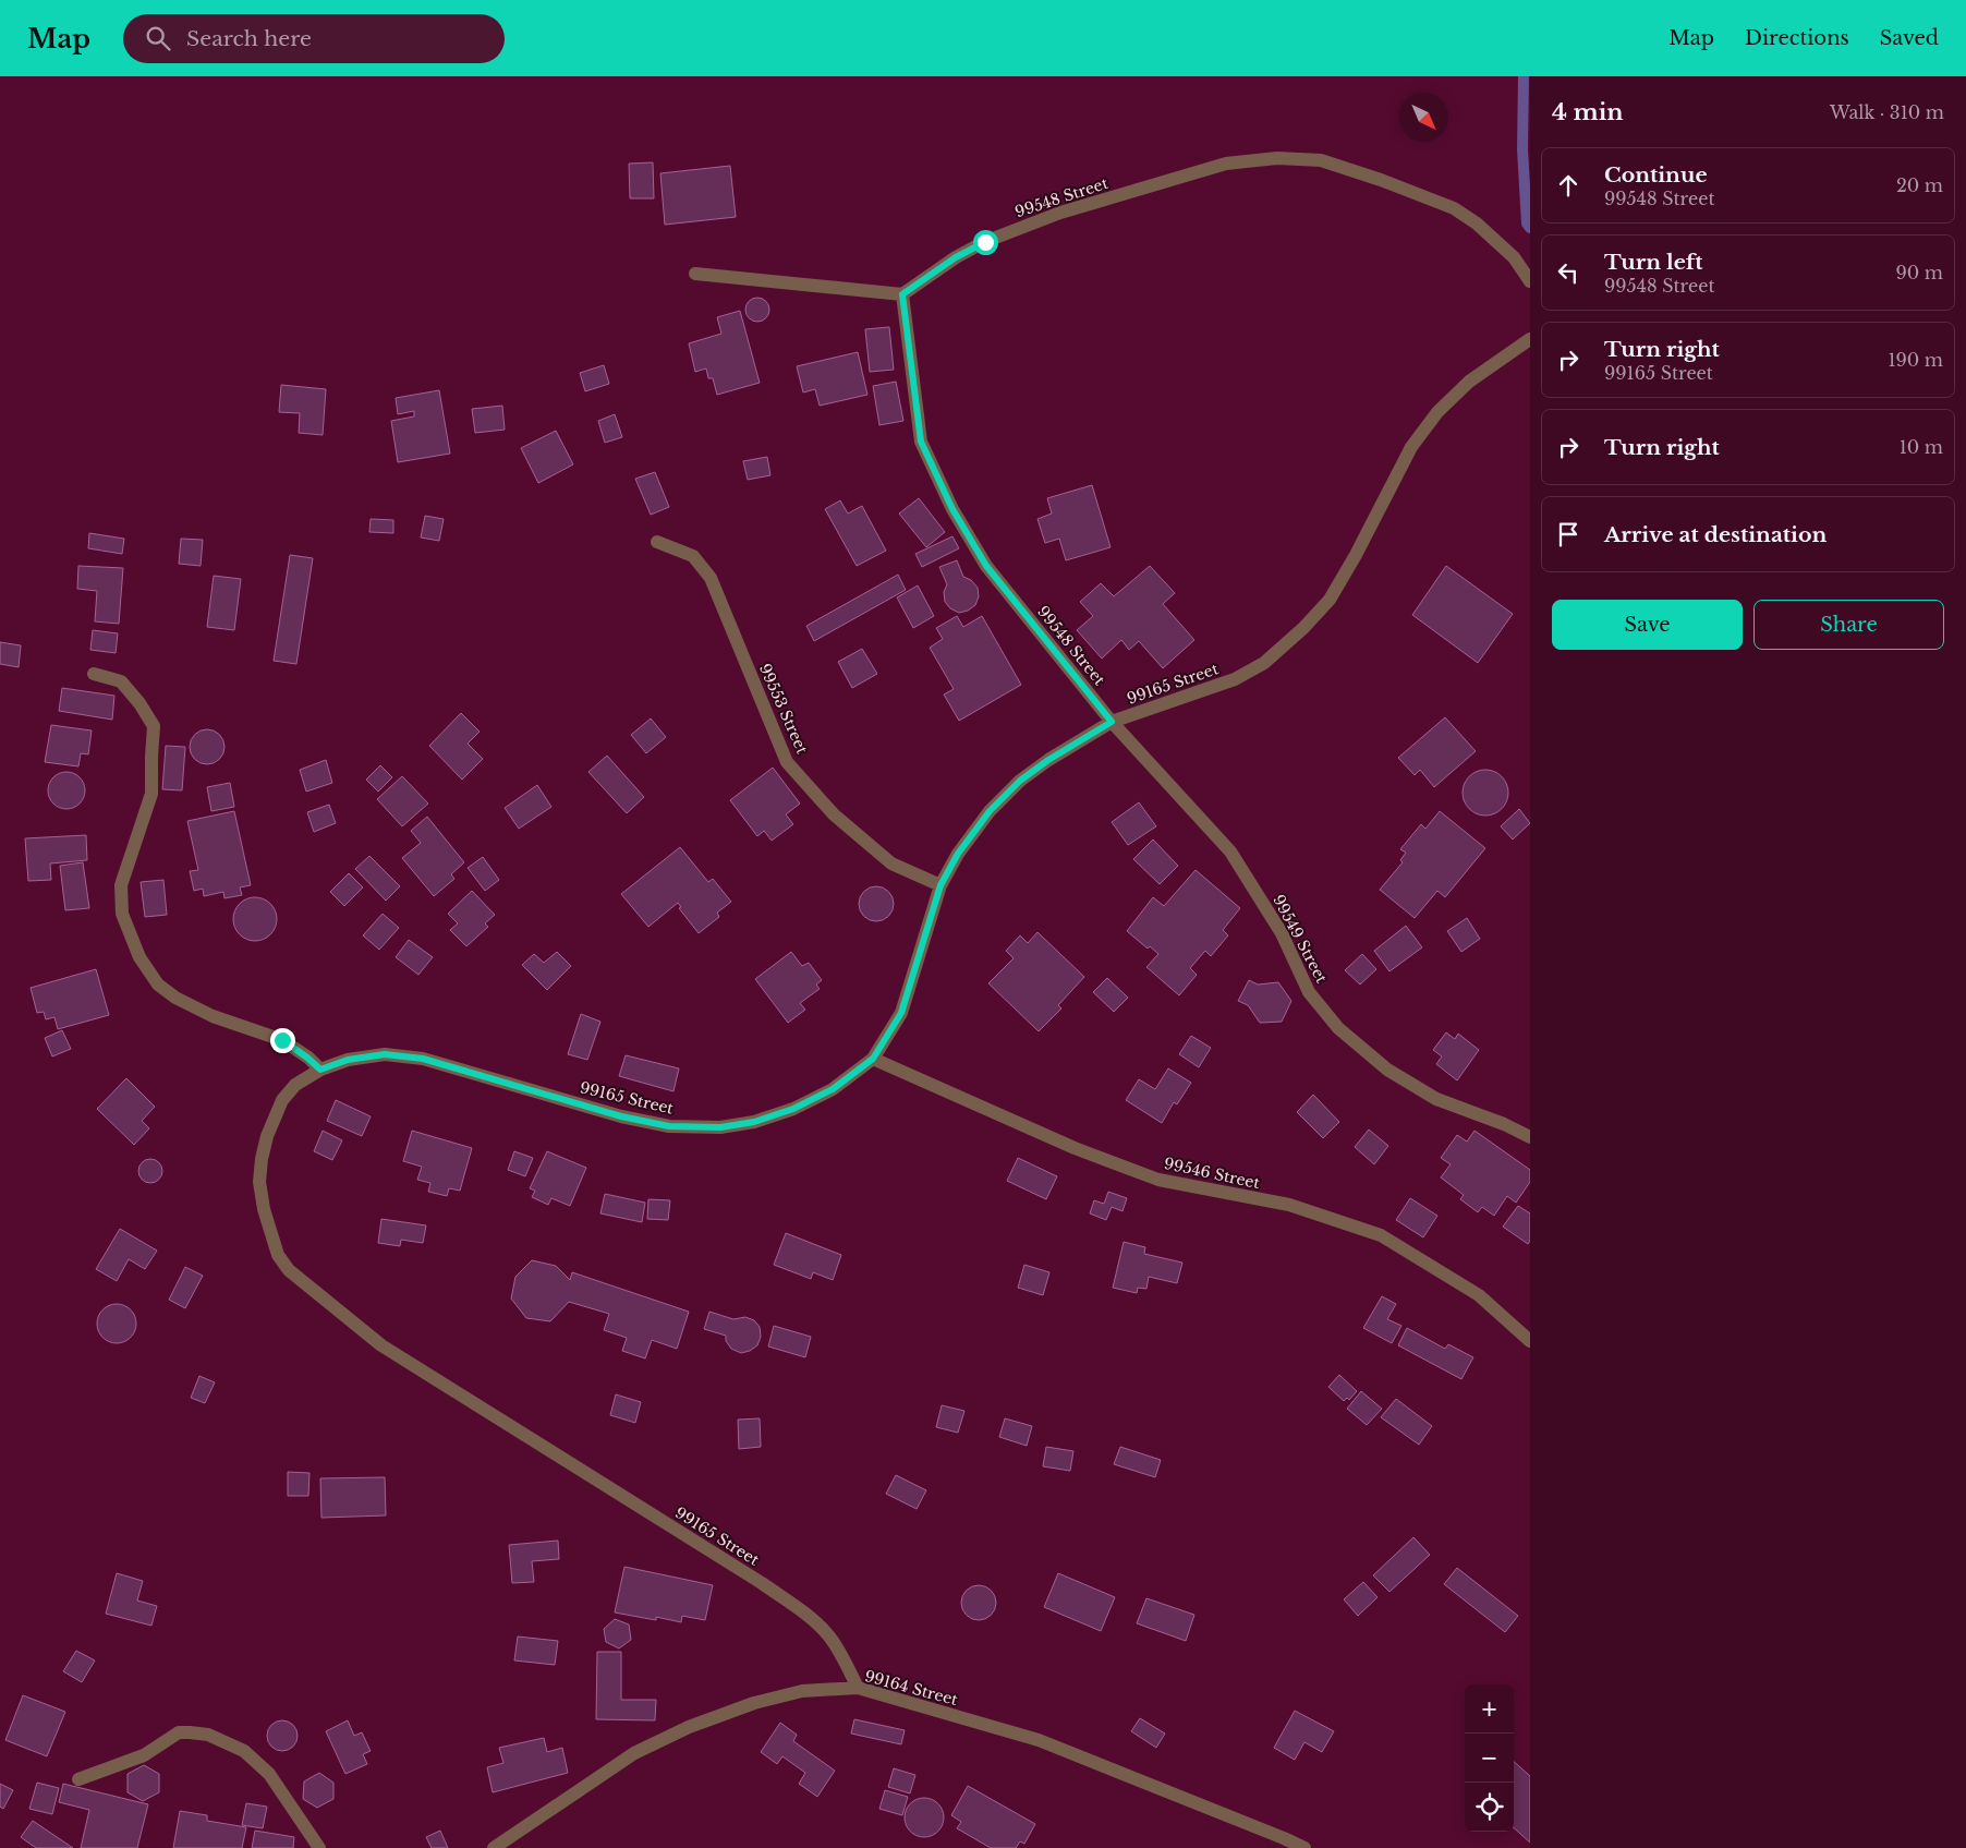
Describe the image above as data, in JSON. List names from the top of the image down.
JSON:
{
  "streets": {
    "street": [
      "99548 Street",
      "99165 Street",
      "99553 Street",
      "99549 Street",
      "99546 Street",
      "99164 Street"
    ]
  },
  "crossings": [
    ["99548 Street", "99165 Street"],
    ["99548 Street", "99549 Street"],
    ["99165 Street", "99553 Street"],
    ["99165 Street", "99549 Street"],
    ["99165 Street", "99546 Street"],
    ["99165 Street", "99164 Street"]
  ],
  "north": "bottom right",
  "page": {
    "header": "Map",
    "search": "Search here",
    "nav": ["Map", "Directions", "Saved"],
    "heading": ["4 min", "Walk · 310 m"],
    "list": [
      ["Continue", "99548 Street", "20 m"],
      ["Turn left", "99548 Street", "90 m"],
      ["Turn right", "99165 Street", "190 m"],
      ["Turn right", "10 m"],
      "Arrive at destination"
    ],
    "buttons": ["Save", "Share"],
    "map_buttons": ["+", "−"]
  }
}
